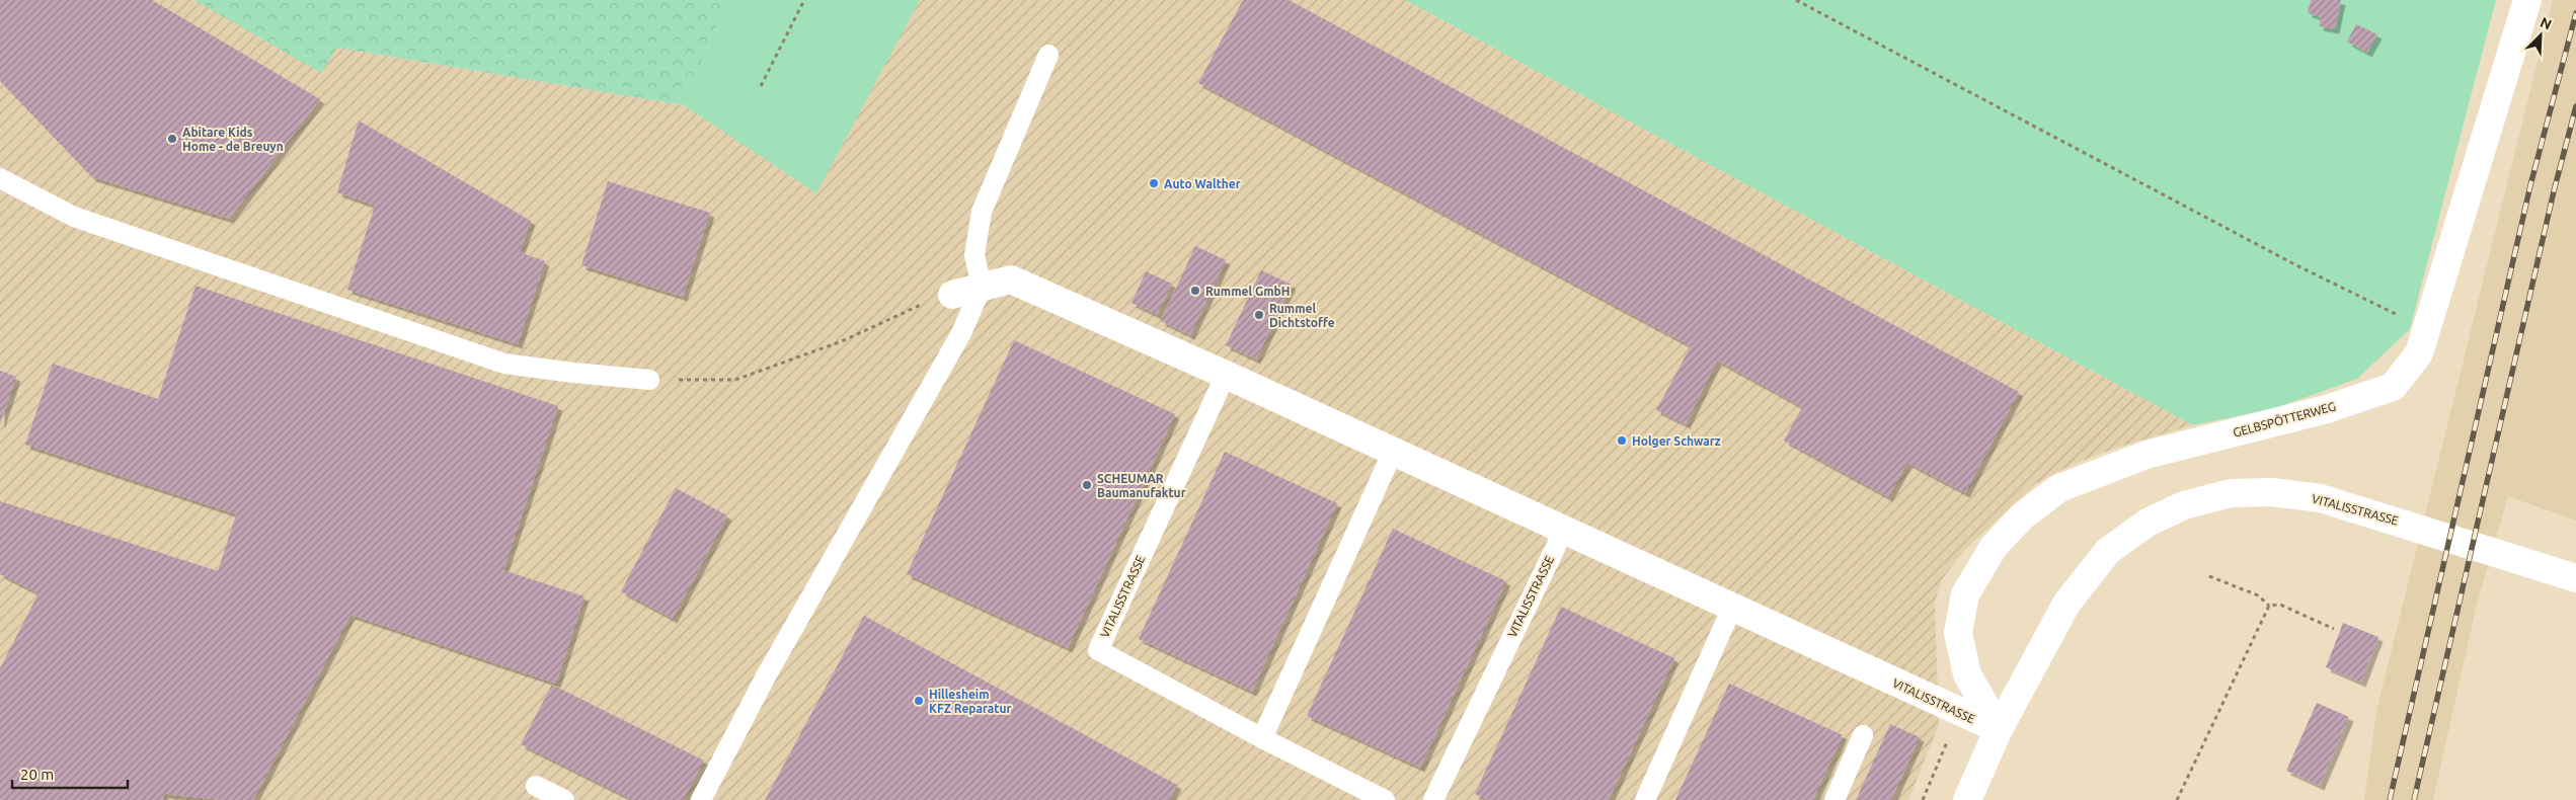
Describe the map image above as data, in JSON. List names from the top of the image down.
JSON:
{
  "streets": {
    "street": ["GELBSPÖTTERWEG", "VITALISSTRASSE"]
  },
  "crossings": [
    ["GELBSPÖTTERWEG", "VITALISSTRASSE"]
  ],
  "places": [
    "Abitare Kids Home - de Breuyn",
    "Auto Walther",
    "Rummel GmbH",
    "Rummel Dichtstoffe",
    "Holger Schwarz",
    "SCHEUMAR Baumanufaktur",
    "Hillesheim KFZ Reparatur"
  ],
  "scale_bar": "20 m",
  "north": "top right"
}
